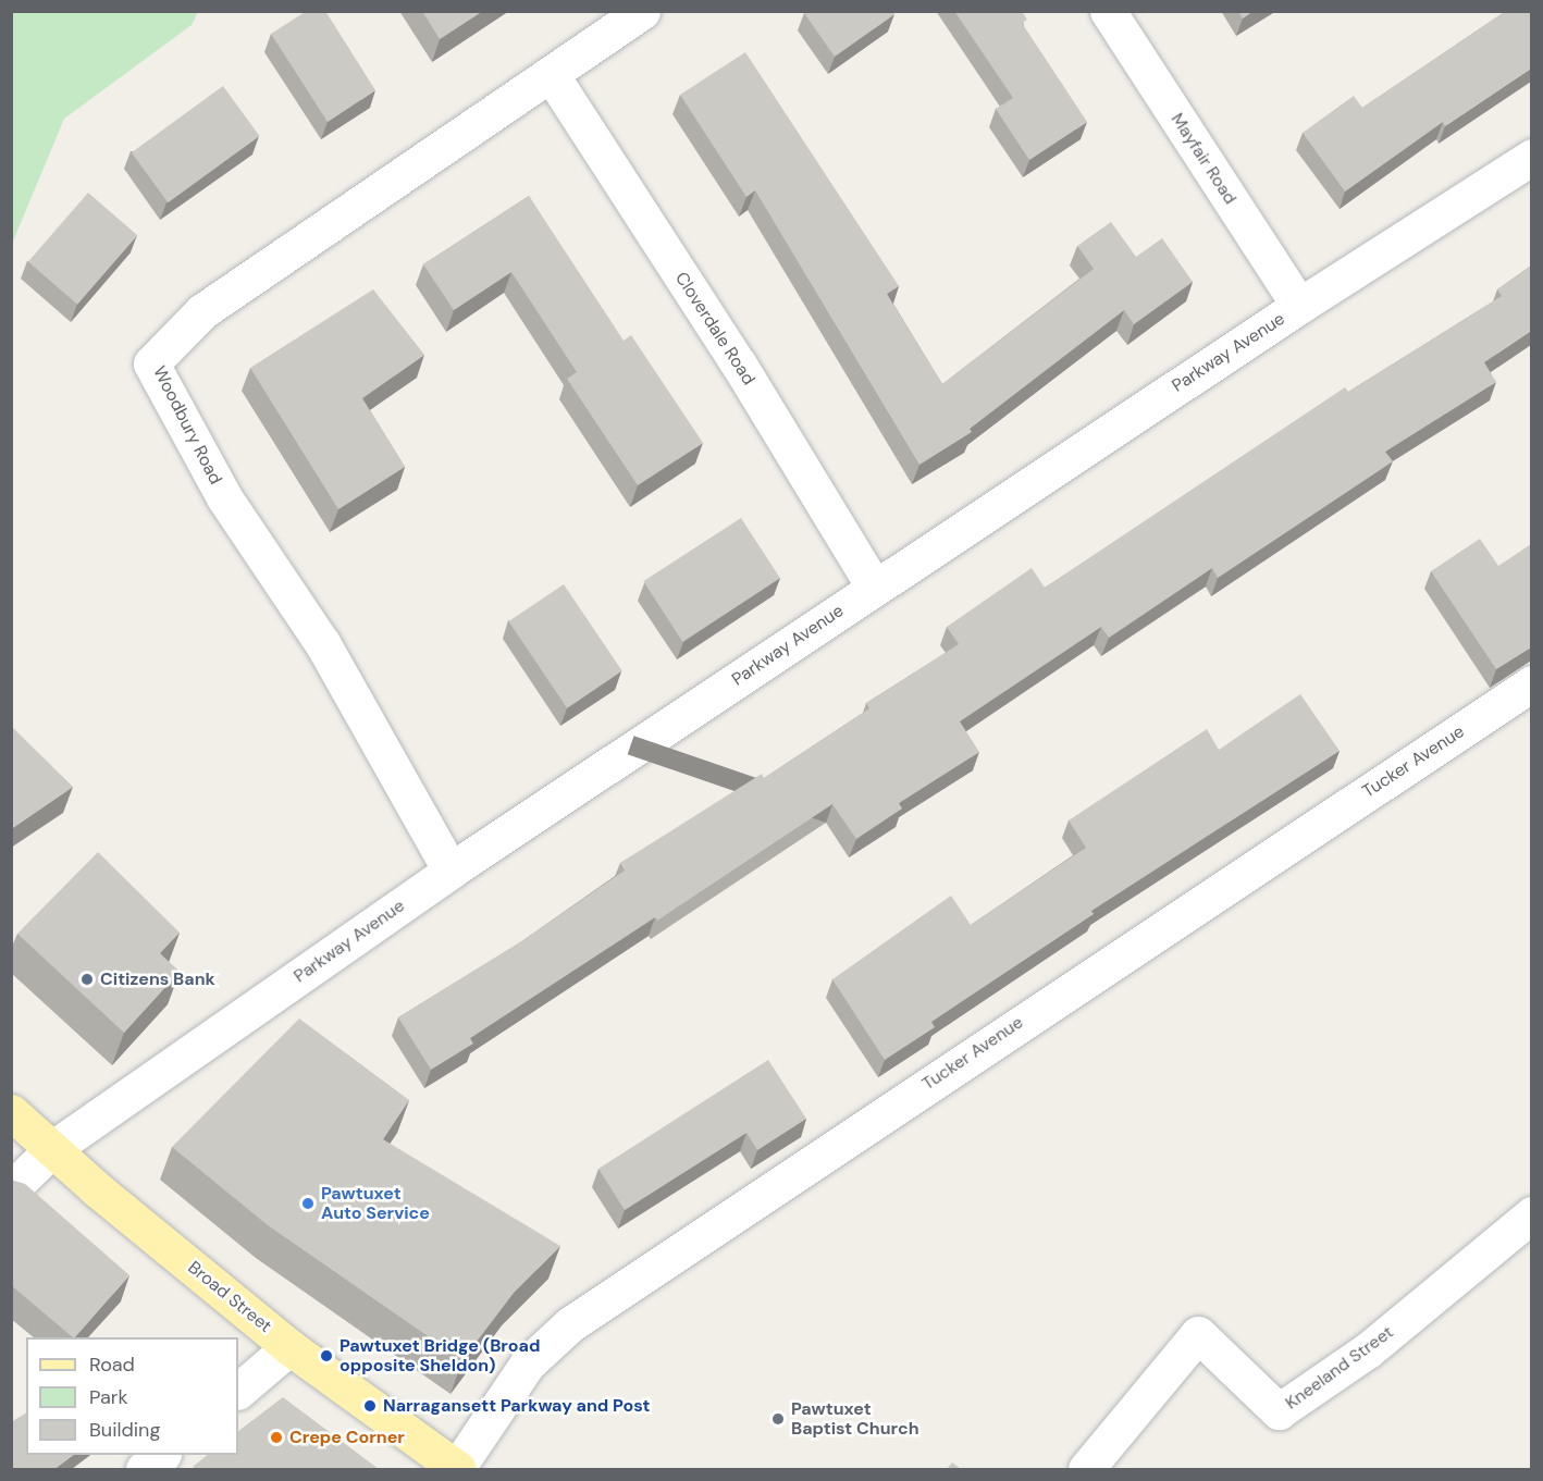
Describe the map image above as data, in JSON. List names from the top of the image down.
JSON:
{
  "streets": {
    "main road": ["Broad Street"],
    "street": [
      "Mayfair Road",
      "Cloverdale Road",
      "Parkway Avenue",
      "Woodbury Road",
      "Tucker Avenue",
      "Kneeland Street"
    ]
  },
  "crossings": [
    ["Mayfair Road", "Parkway Avenue"],
    ["Cloverdale Road", "Parkway Avenue"],
    ["Cloverdale Road", "Woodbury Road"],
    ["Parkway Avenue", "Woodbury Road"],
    ["Parkway Avenue", "Broad Street"],
    ["Tucker Avenue", "Broad Street"]
  ],
  "places": [
    "Citizens Bank",
    "Pawtuxet Auto Service",
    "Pawtuxet Bridge (Broad opposite Sheldon)",
    "Narragansett Parkway and Post",
    "Pawtuxet Baptist Church",
    "Crepe Corner"
  ],
  "legend": ["Road", "Park", "Building"]
}
